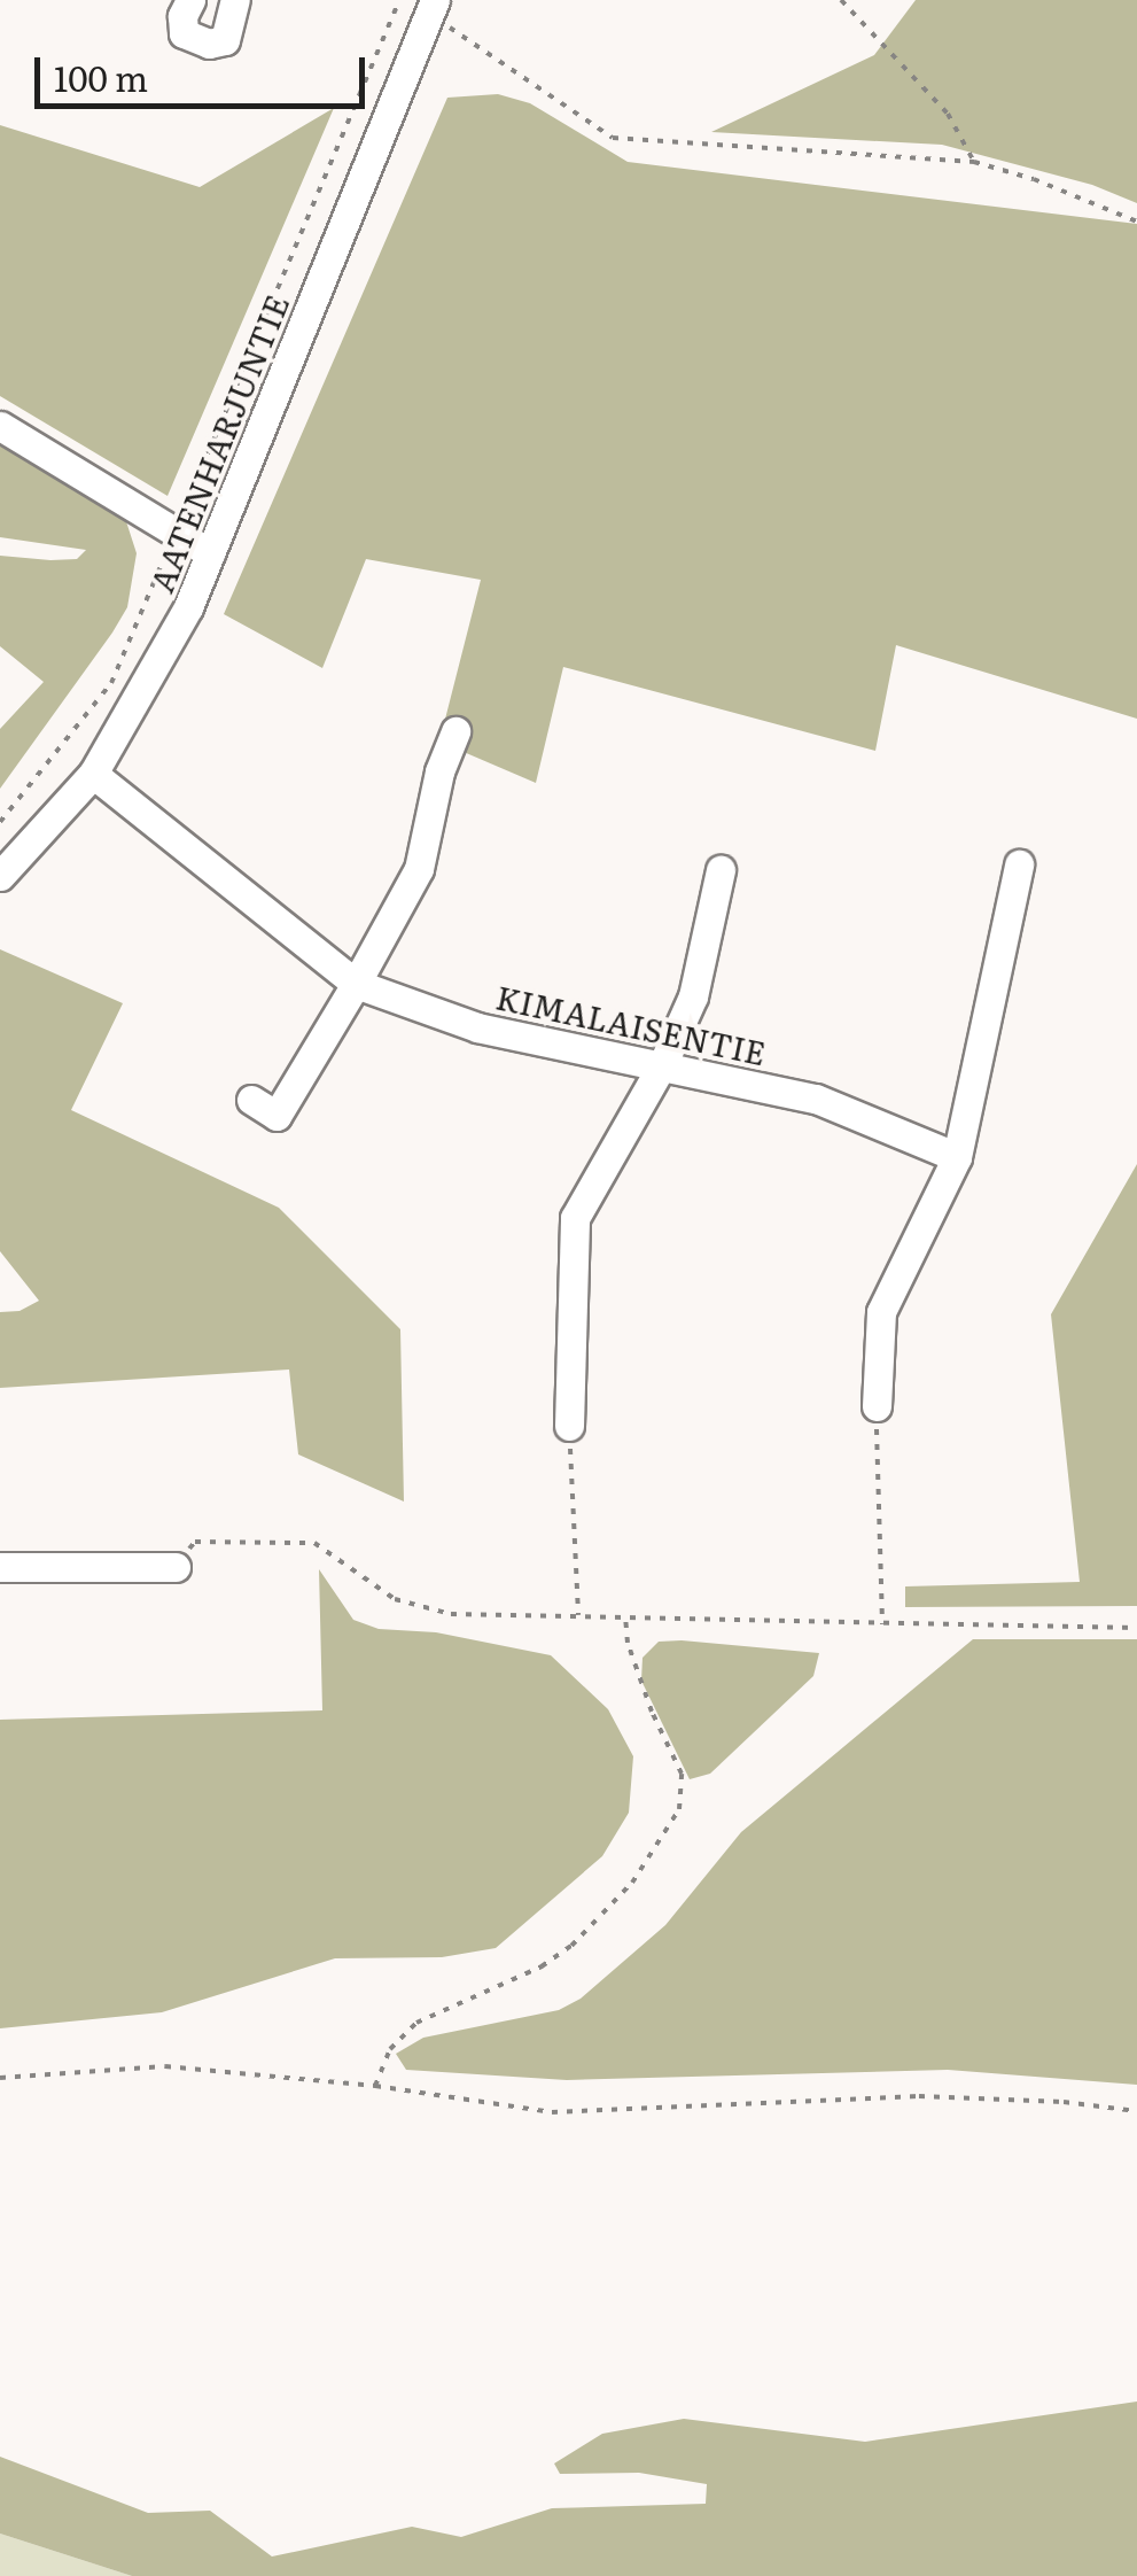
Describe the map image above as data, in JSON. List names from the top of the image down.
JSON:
{
  "streets": {
    "street": ["AATENHARJUNTIE", "KIMALAISENTIE"]
  },
  "crossings": [
    ["AATENHARJUNTIE", "KIMALAISENTIE"]
  ],
  "scale_bar": "100 m"
}
